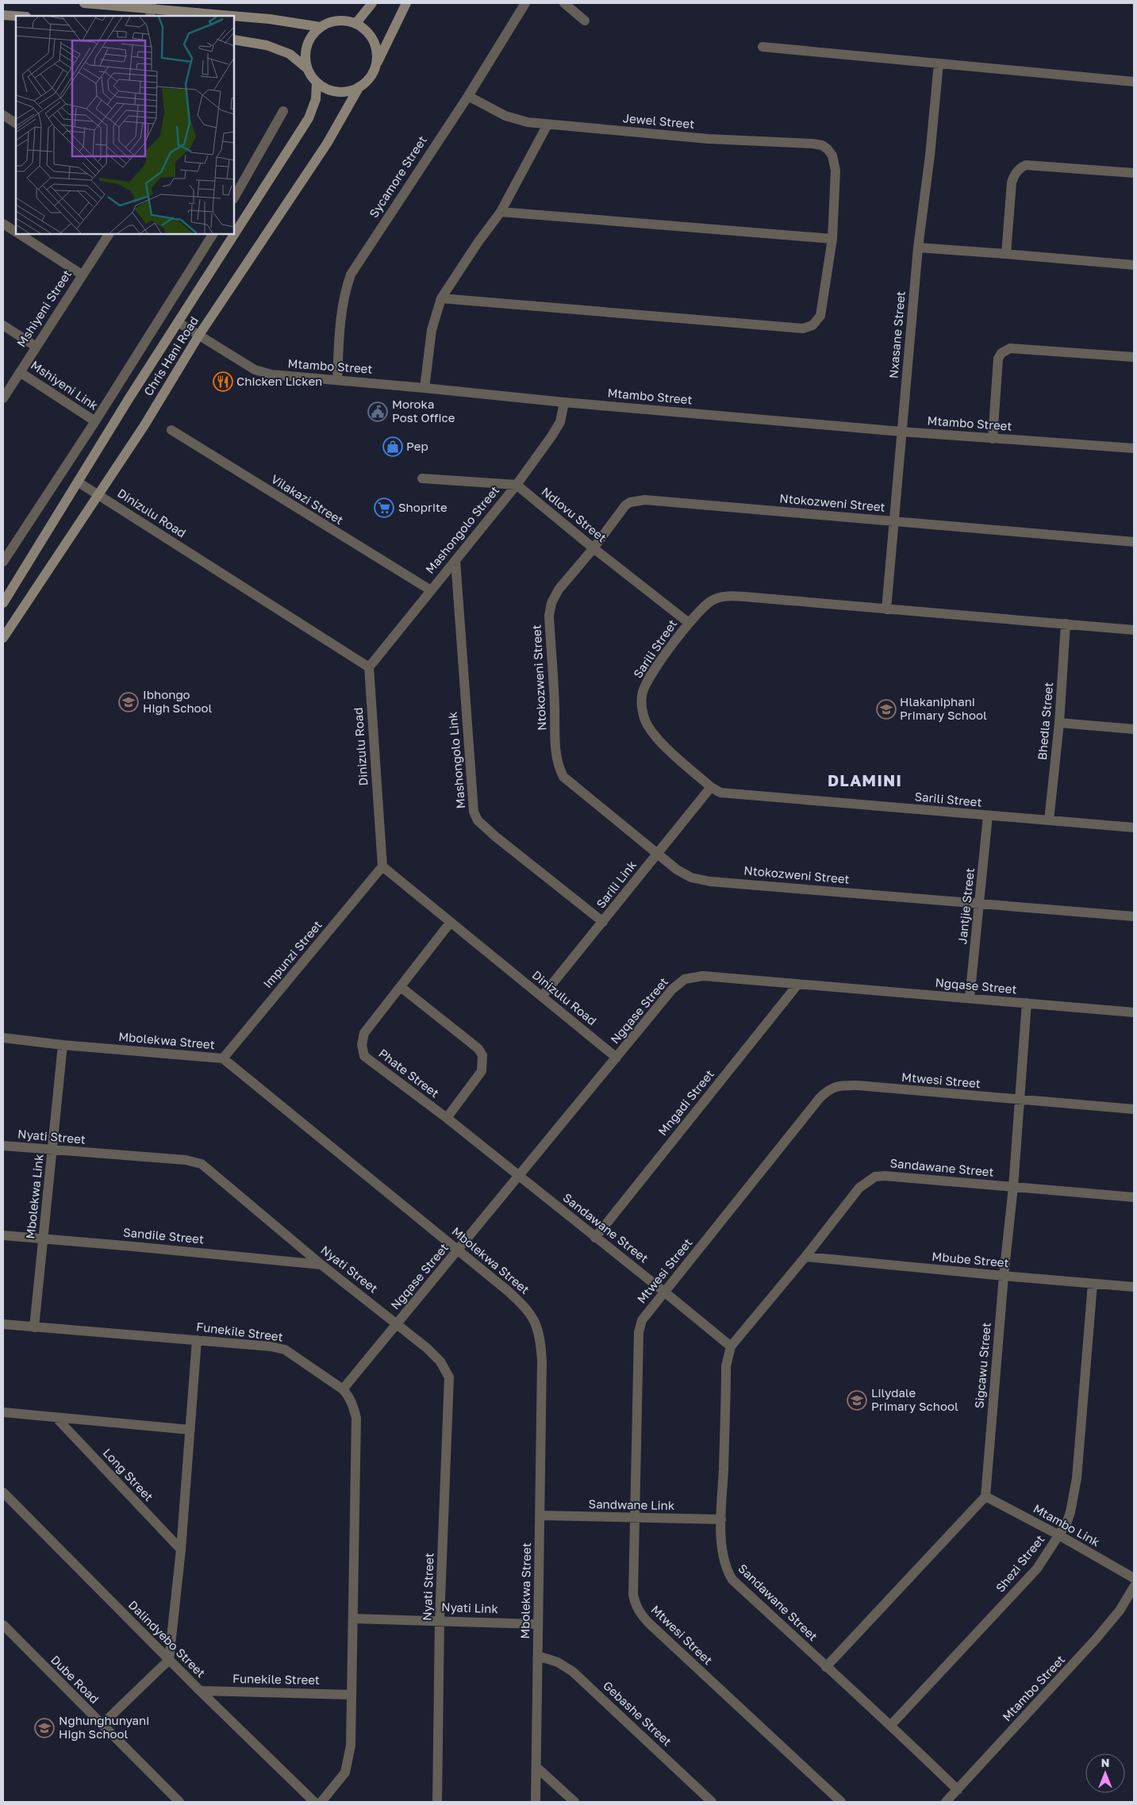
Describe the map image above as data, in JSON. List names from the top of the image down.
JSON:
{
  "streets": {
    "main road": ["Chris Hani Road"],
    "street": [
      "Jewel Street",
      "Sycamore Street",
      "Mshiyeni Street",
      "Nxasane Street",
      "Mtambo Street",
      "Mshiyeni Link",
      "Vilakazi Street",
      "Ntokozweni Street",
      "Dinizulu Road",
      "Ndlovu Street",
      "Mashongolo Street",
      "Sarili Street",
      "Bhedla Street",
      "Mashongolo Link",
      "Sarili Link",
      "Jantjie Street",
      "Impunzi Street",
      "Ngqase Street",
      "Mbolekwa Street",
      "Phate Street",
      "Mtwesi Street",
      "Mngadi Street",
      "Nyati Street",
      "Sandawane Street",
      "Mbolekwa Link",
      "Sandile Street",
      "Mbube Street",
      "Funekile Street",
      "Sigcawu Street",
      "Long Street",
      "Sandwane Link",
      "Mtambo Link",
      "Shezi Street",
      "Nyati Link",
      "Dalindyebo Street",
      "Dube Road",
      "Gebashe Street"
    ]
  },
  "crossings": [
    ["Jewel Street", "Sycamore Street"],
    ["Sycamore Street", "Mtambo Street"],
    ["Mshiyeni Street", "Mshiyeni Link"],
    ["Nxasane Street", "Mtambo Street"],
    ["Nxasane Street", "Ntokozweni Street"],
    ["Nxasane Street", "Sarili Street"],
    ["Chris Hani Road", "Mtambo Street"],
    ["Chris Hani Road", "Dinizulu Road"],
    ["Mtambo Street", "Mashongolo Street"],
    ["Mtambo Street", "Sandawane Street"],
    ["Vilakazi Street", "Mashongolo Street"],
    ["Ntokozweni Street", "Ndlovu Street"],
    ["Ntokozweni Street", "Sarili Link"],
    ["Ntokozweni Street", "Jantjie Street"],
    ["Dinizulu Road", "Mashongolo Street"],
    ["Dinizulu Road", "Sarili Link"],
    ["Dinizulu Road", "Impunzi Street"],
    ["Dinizulu Road", "Ngqase Street"],
    ["Dinizulu Road", "Phate Street"],
    ["Ndlovu Street", "Mashongolo Street"],
    ["Ndlovu Street", "Sarili Street"],
    ["Mashongolo Street", "Mashongolo Link"],
    ["Sarili Street", "Bhedla Street"],
    ["Sarili Street", "Sarili Link"],
    ["Sarili Street", "Jantjie Street"],
    ["Mashongolo Link", "Sarili Link"],
    ["Jantjie Street", "Ngqase Street"],
    ["Impunzi Street", "Mbolekwa Street"],
    ["Ngqase Street", "Mbolekwa Street"],
    ["Ngqase Street", "Phate Street"],
    ["Ngqase Street", "Mngadi Street"],
    ["Ngqase Street", "Nyati Street"],
    ["Ngqase Street", "Sandawane Street"],
    ["Ngqase Street", "Funekile Street"],
    ["Ngqase Street", "Sigcawu Street"],
    ["Mbolekwa Street", "Mbolekwa Link"],
    ["Mbolekwa Street", "Sandwane Link"],
    ["Mbolekwa Street", "Nyati Link"],
    ["Mbolekwa Street", "Gebashe Street"],
    ["Phate Street", "Sandawane Street"],
    ["Mtwesi Street", "Sandawane Street"],
    ["Mtwesi Street", "Sigcawu Street"],
    ["Mtwesi Street", "Sandwane Link"],
    ["Mngadi Street", "Sandawane Street"],
    ["Nyati Street", "Mbolekwa Link"],
    ["Nyati Street", "Sandile Street"],
    ["Nyati Street", "Nyati Link"],
    ["Sandawane Street", "Mbube Street"],
    ["Sandawane Street", "Sigcawu Street"],
    ["Sandawane Street", "Sandwane Link"],
    ["Sandawane Street", "Shezi Street"],
    ["Mbolekwa Link", "Sandile Street"],
    ["Mbolekwa Link", "Funekile Street"],
    ["Mbube Street", "Sigcawu Street"],
    ["Mbube Street", "Shezi Street"],
    ["Funekile Street", "Nyati Link"],
    ["Funekile Street", "Dalindyebo Street"],
    ["Sigcawu Street", "Mtambo Link"],
    ["Mtambo Link", "Shezi Street"]
  ],
  "districts": ["DLAMINI"],
  "places": {
    "restaurant": ["Chicken Licken"],
    "public building": ["Moroka Post Office"],
    "shop": ["Pep"],
    "supermarket": ["Shoprite"],
    "school or university": [
      "Ibhongo High School",
      "Hlakaniphani Primary School",
      "Lilydale Primary School",
      "Nghunghunyani High School"
    ]
  },
  "north": "top"
}
